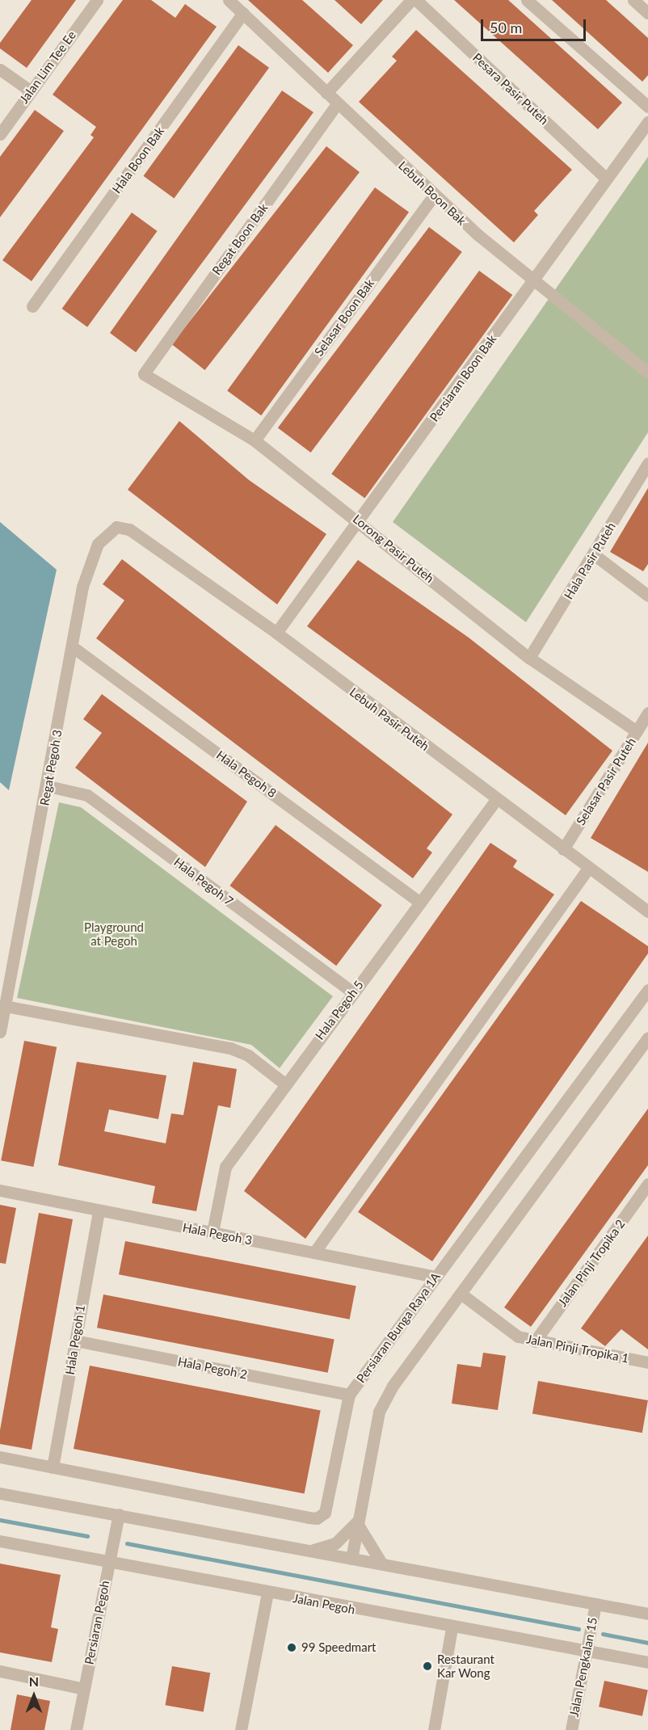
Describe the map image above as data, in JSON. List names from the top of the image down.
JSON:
{
  "streets": {
    "street": [
      "Jalan Lim Tee Ee",
      "Pesara Pasir Puteh",
      "Hala Boon Bak",
      "Lebuh Boon Bak",
      "Regat Boon Bak",
      "Selasar Boon Bak",
      "Persiaran Boon Bak",
      "Lorong Pasir Puteh",
      "Hala Pasir Puteh",
      "Lebuh Pasir Puteh",
      "Regat Pegoh 3",
      "Hala Pegoh 8",
      "Selasar Pasir Puteh",
      "Hala Pegoh 7",
      "Hala Pegoh 5",
      "Hala Pegoh 3",
      "Jalan Pinji Tropika 2",
      "Persiaran Bunga Raya 1A",
      "Hala Pegoh 1",
      "Jalan Pinji Tropika 1",
      "Hala Pegoh 2",
      "Jalan Pegoh",
      "Persiaran Pegoh",
      "Jalan Pengkalan 15"
    ]
  },
  "crossings": [
    ["Pesara Pasir Puteh", "Persiaran Boon Bak"],
    ["Hala Boon Bak", "Lebuh Boon Bak"],
    ["Lebuh Boon Bak", "Regat Boon Bak"],
    ["Lebuh Boon Bak", "Selasar Boon Bak"],
    ["Lebuh Boon Bak", "Persiaran Boon Bak"],
    ["Regat Boon Bak", "Lorong Pasir Puteh"],
    ["Selasar Boon Bak", "Lorong Pasir Puteh"],
    ["Persiaran Boon Bak", "Lorong Pasir Puteh"],
    ["Persiaran Boon Bak", "Lebuh Pasir Puteh"],
    ["Lorong Pasir Puteh", "Hala Pasir Puteh"],
    ["Lorong Pasir Puteh", "Selasar Pasir Puteh"],
    ["Lebuh Pasir Puteh", "Regat Pegoh 3"],
    ["Lebuh Pasir Puteh", "Selasar Pasir Puteh"],
    ["Lebuh Pasir Puteh", "Hala Pegoh 5"],
    ["Regat Pegoh 3", "Hala Pegoh 8"],
    ["Regat Pegoh 3", "Hala Pegoh 7"],
    ["Hala Pegoh 8", "Hala Pegoh 5"],
    ["Hala Pegoh 7", "Hala Pegoh 5"],
    ["Hala Pegoh 5", "Hala Pegoh 3"],
    ["Hala Pegoh 3", "Persiaran Bunga Raya 1A"],
    ["Hala Pegoh 3", "Hala Pegoh 1"],
    ["Jalan Pinji Tropika 2", "Jalan Pinji Tropika 1"],
    ["Persiaran Bunga Raya 1A", "Hala Pegoh 1"],
    ["Persiaran Bunga Raya 1A", "Hala Pegoh 2"],
    ["Hala Pegoh 1", "Hala Pegoh 2"],
    ["Jalan Pegoh", "Persiaran Pegoh"],
    ["Jalan Pegoh", "Jalan Pengkalan 15"]
  ],
  "parks": ["Playground at Pegoh"],
  "places": ["99 Speedmart", "Restaurant Kar Wong"],
  "scale_bar": "50 m",
  "north": "top"
}
